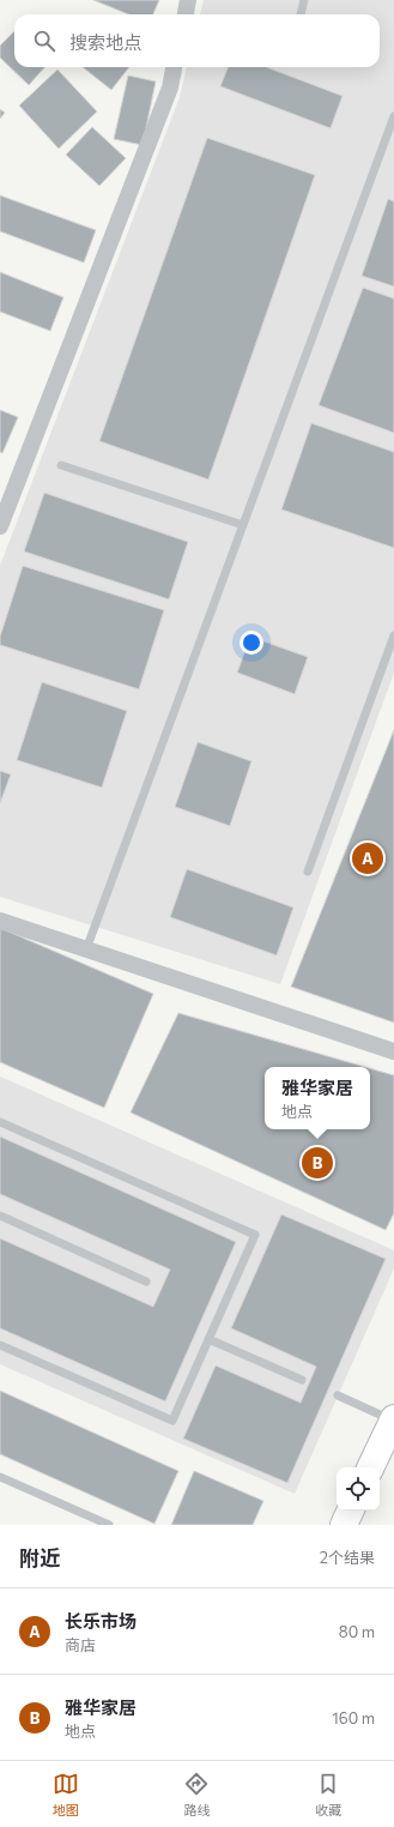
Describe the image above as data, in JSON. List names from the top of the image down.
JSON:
{
  "page": {
    "search": "搜索地点",
    "pins": ["A", "B"],
    "popup": ["雅华家居", "地点"],
    "heading": ["附近", "2个结果"],
    "list": [
      {
        "mark": "A",
        "name": "长乐市场",
        "note": "商店",
        "value": "80 m"
      },
      {
        "mark": "B",
        "name": "雅华家居",
        "note": "地点",
        "value": "160 m"
      }
    ],
    "nav": ["地图", "路线", "收藏"]
  }
}
